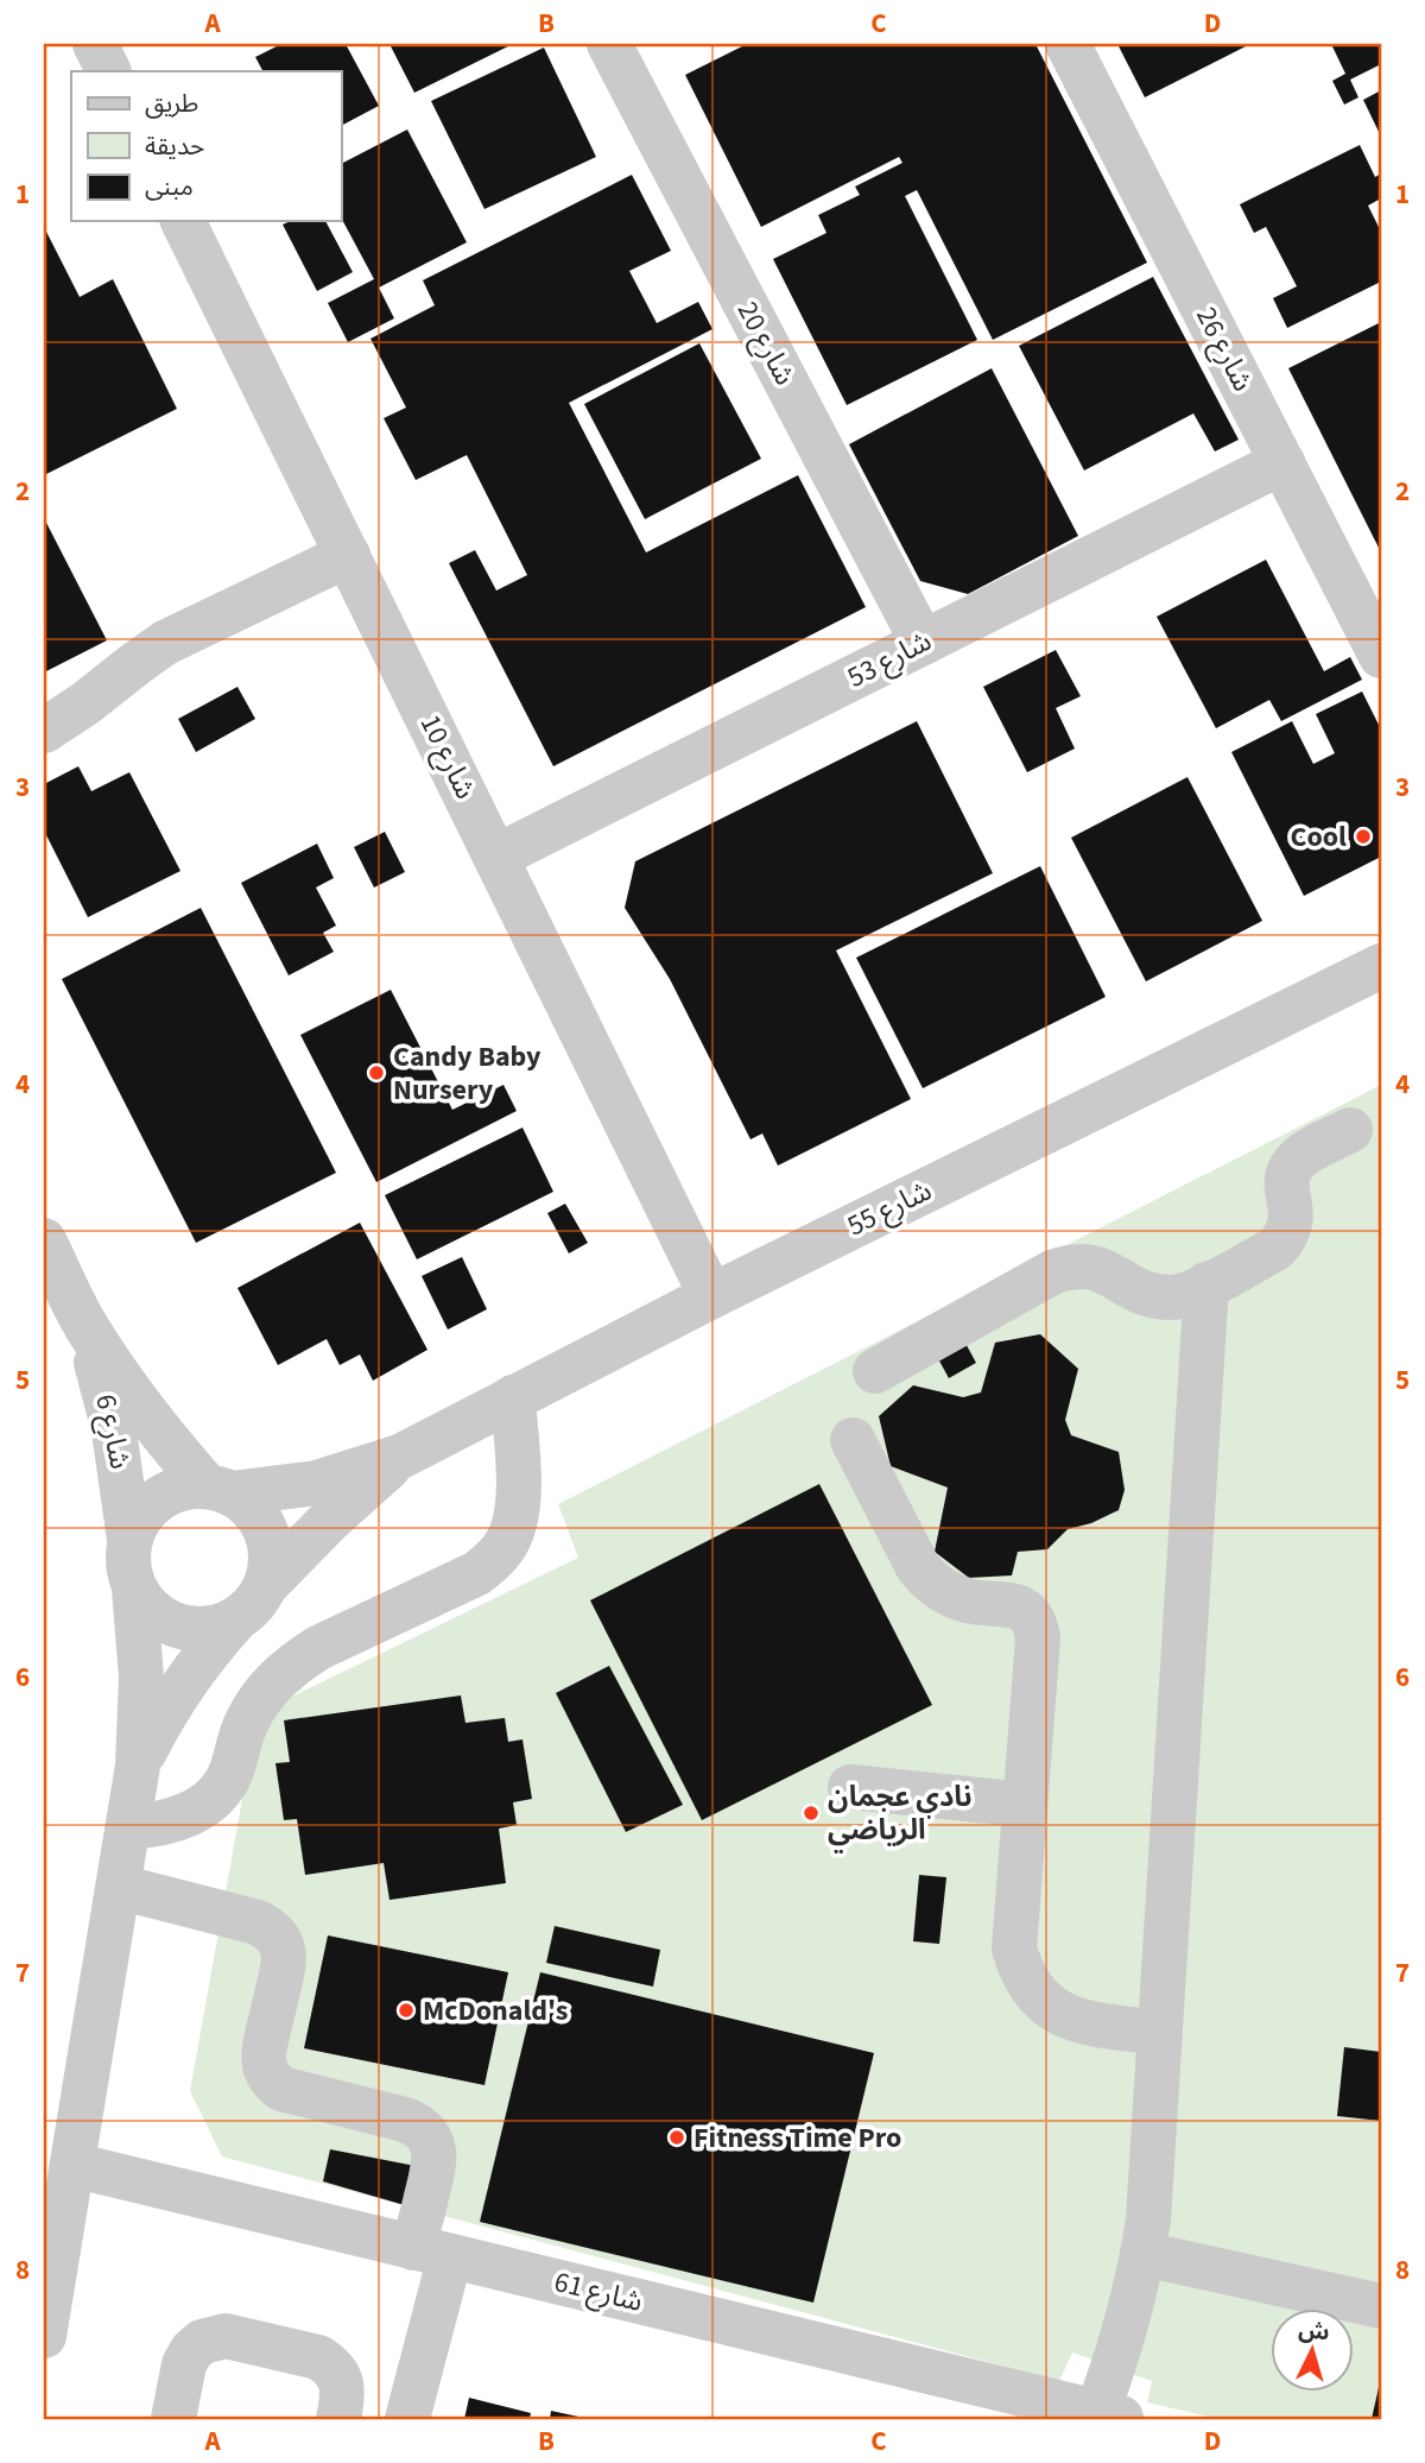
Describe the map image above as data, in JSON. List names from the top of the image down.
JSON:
{
  "streets": {
    "street": [
      "شارع 20",
      "شارع 26",
      "شارع 53",
      "شارع 10",
      "شارع 55",
      "شارع 6",
      "شارع 61"
    ]
  },
  "crossings": [
    ["شارع 20", "شارع 53"],
    ["شارع 26", "شارع 53"],
    ["شارع 53", "شارع 10"],
    ["شارع 10", "شارع 55"],
    ["شارع 55", "شارع 6"]
  ],
  "places": [
    "Cool",
    "Candy Baby Nursery",
    "نادي عجمان الرياضي",
    "McDonald's",
    "Fitness Time Pro"
  ],
  "legend": ["طريق", "حديقة", "مبنى"],
  "north": "top",
  "grid": {
    "columns": [
      "A",
      "B",
      "C",
      "D"
    ],
    "rows": [
      "1",
      "2",
      "3",
      "4",
      "5",
      "6",
      "7",
      "8"
    ]
  }
}
